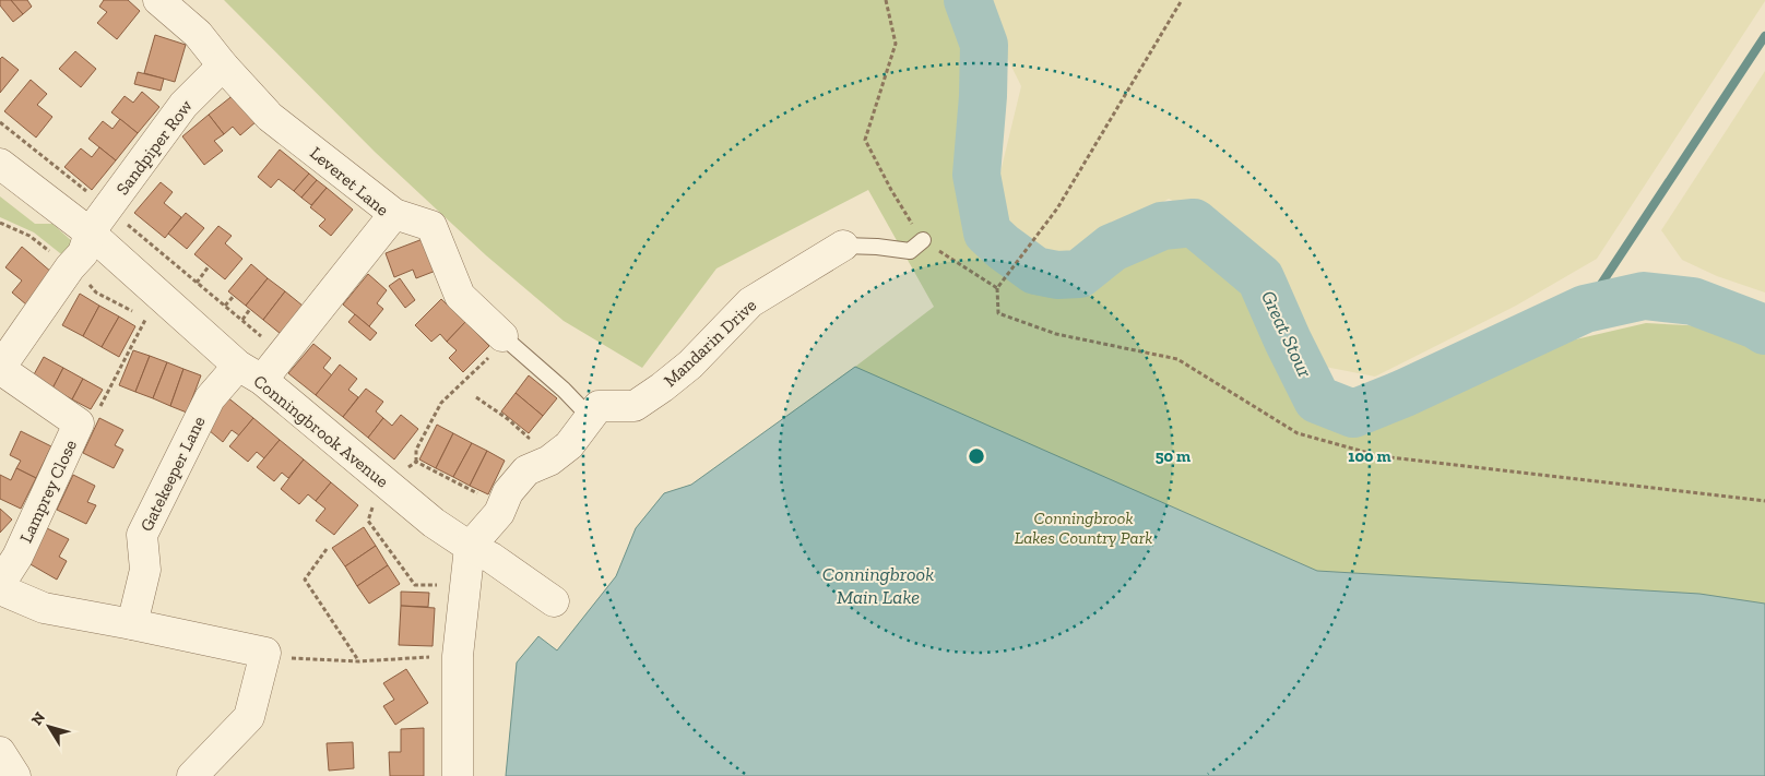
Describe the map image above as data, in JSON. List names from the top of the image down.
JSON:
{
  "streets": {
    "street": [
      "Sandpiper Row",
      "Leveret Lane",
      "Mandarin Drive",
      "Conningbrook Avenue",
      "Gatekeeper Lane",
      "Lamprey Close"
    ]
  },
  "crossings": [
    ["Sandpiper Row", "Leveret Lane"],
    ["Sandpiper Row", "Conningbrook Avenue"],
    ["Sandpiper Row", "Lamprey Close"],
    ["Leveret Lane", "Conningbrook Avenue"],
    ["Leveret Lane", "Gatekeeper Lane"],
    ["Mandarin Drive", "Conningbrook Avenue"],
    ["Conningbrook Avenue", "Gatekeeper Lane"],
    ["Conningbrook Avenue", "Lamprey Close"]
  ],
  "water": ["Great Stour", "Conningbrook Main Lake"],
  "parks": ["Conningbrook Lakes Country Park"],
  "north": "top left",
  "rings": ["50 m", "100 m"]
}
